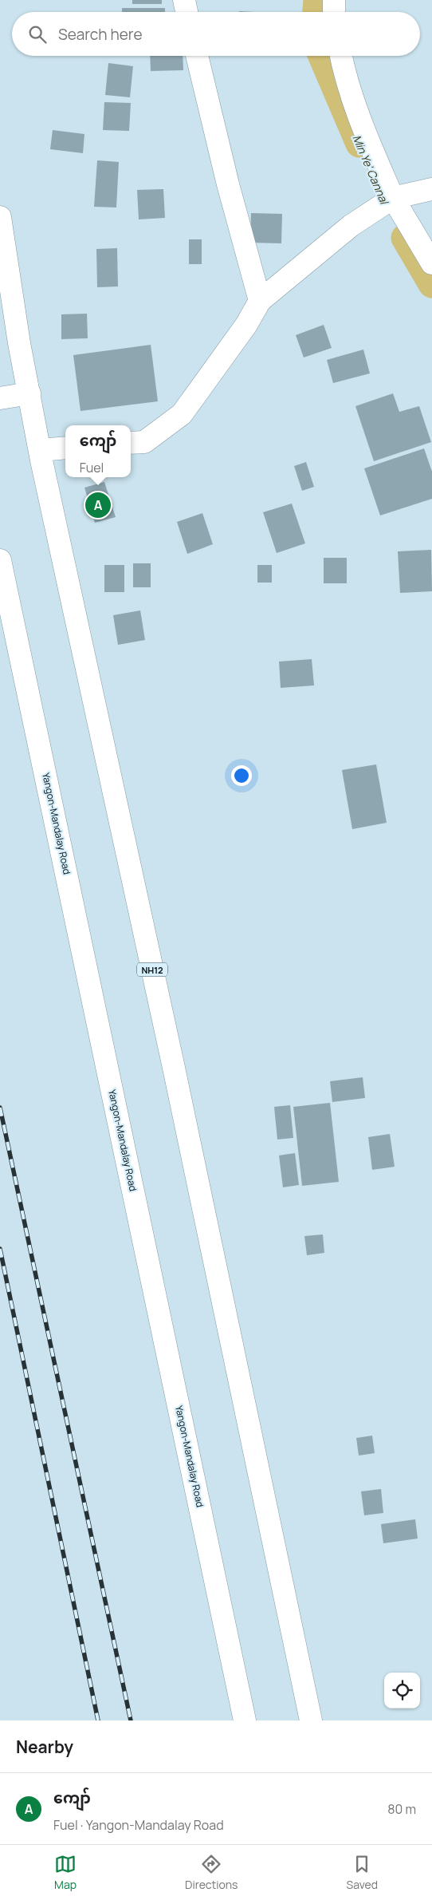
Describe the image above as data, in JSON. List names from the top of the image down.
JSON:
{
  "streets": {
    "main road": ["Yangon-Mandalay Road", "NH12"]
  },
  "water": ["Min Ye' Cannal"],
  "page": {
    "search": "Search here",
    "popup": ["ကျော်", "Fuel"],
    "pins": "A",
    "heading": "Nearby",
    "list": [
      {
        "mark": "A",
        "name": "ကျော်",
        "note": "Fuel · Yangon-Mandalay Road",
        "value": "80 m"
      }
    ],
    "nav": ["Map", "Directions", "Saved"]
  }
}
